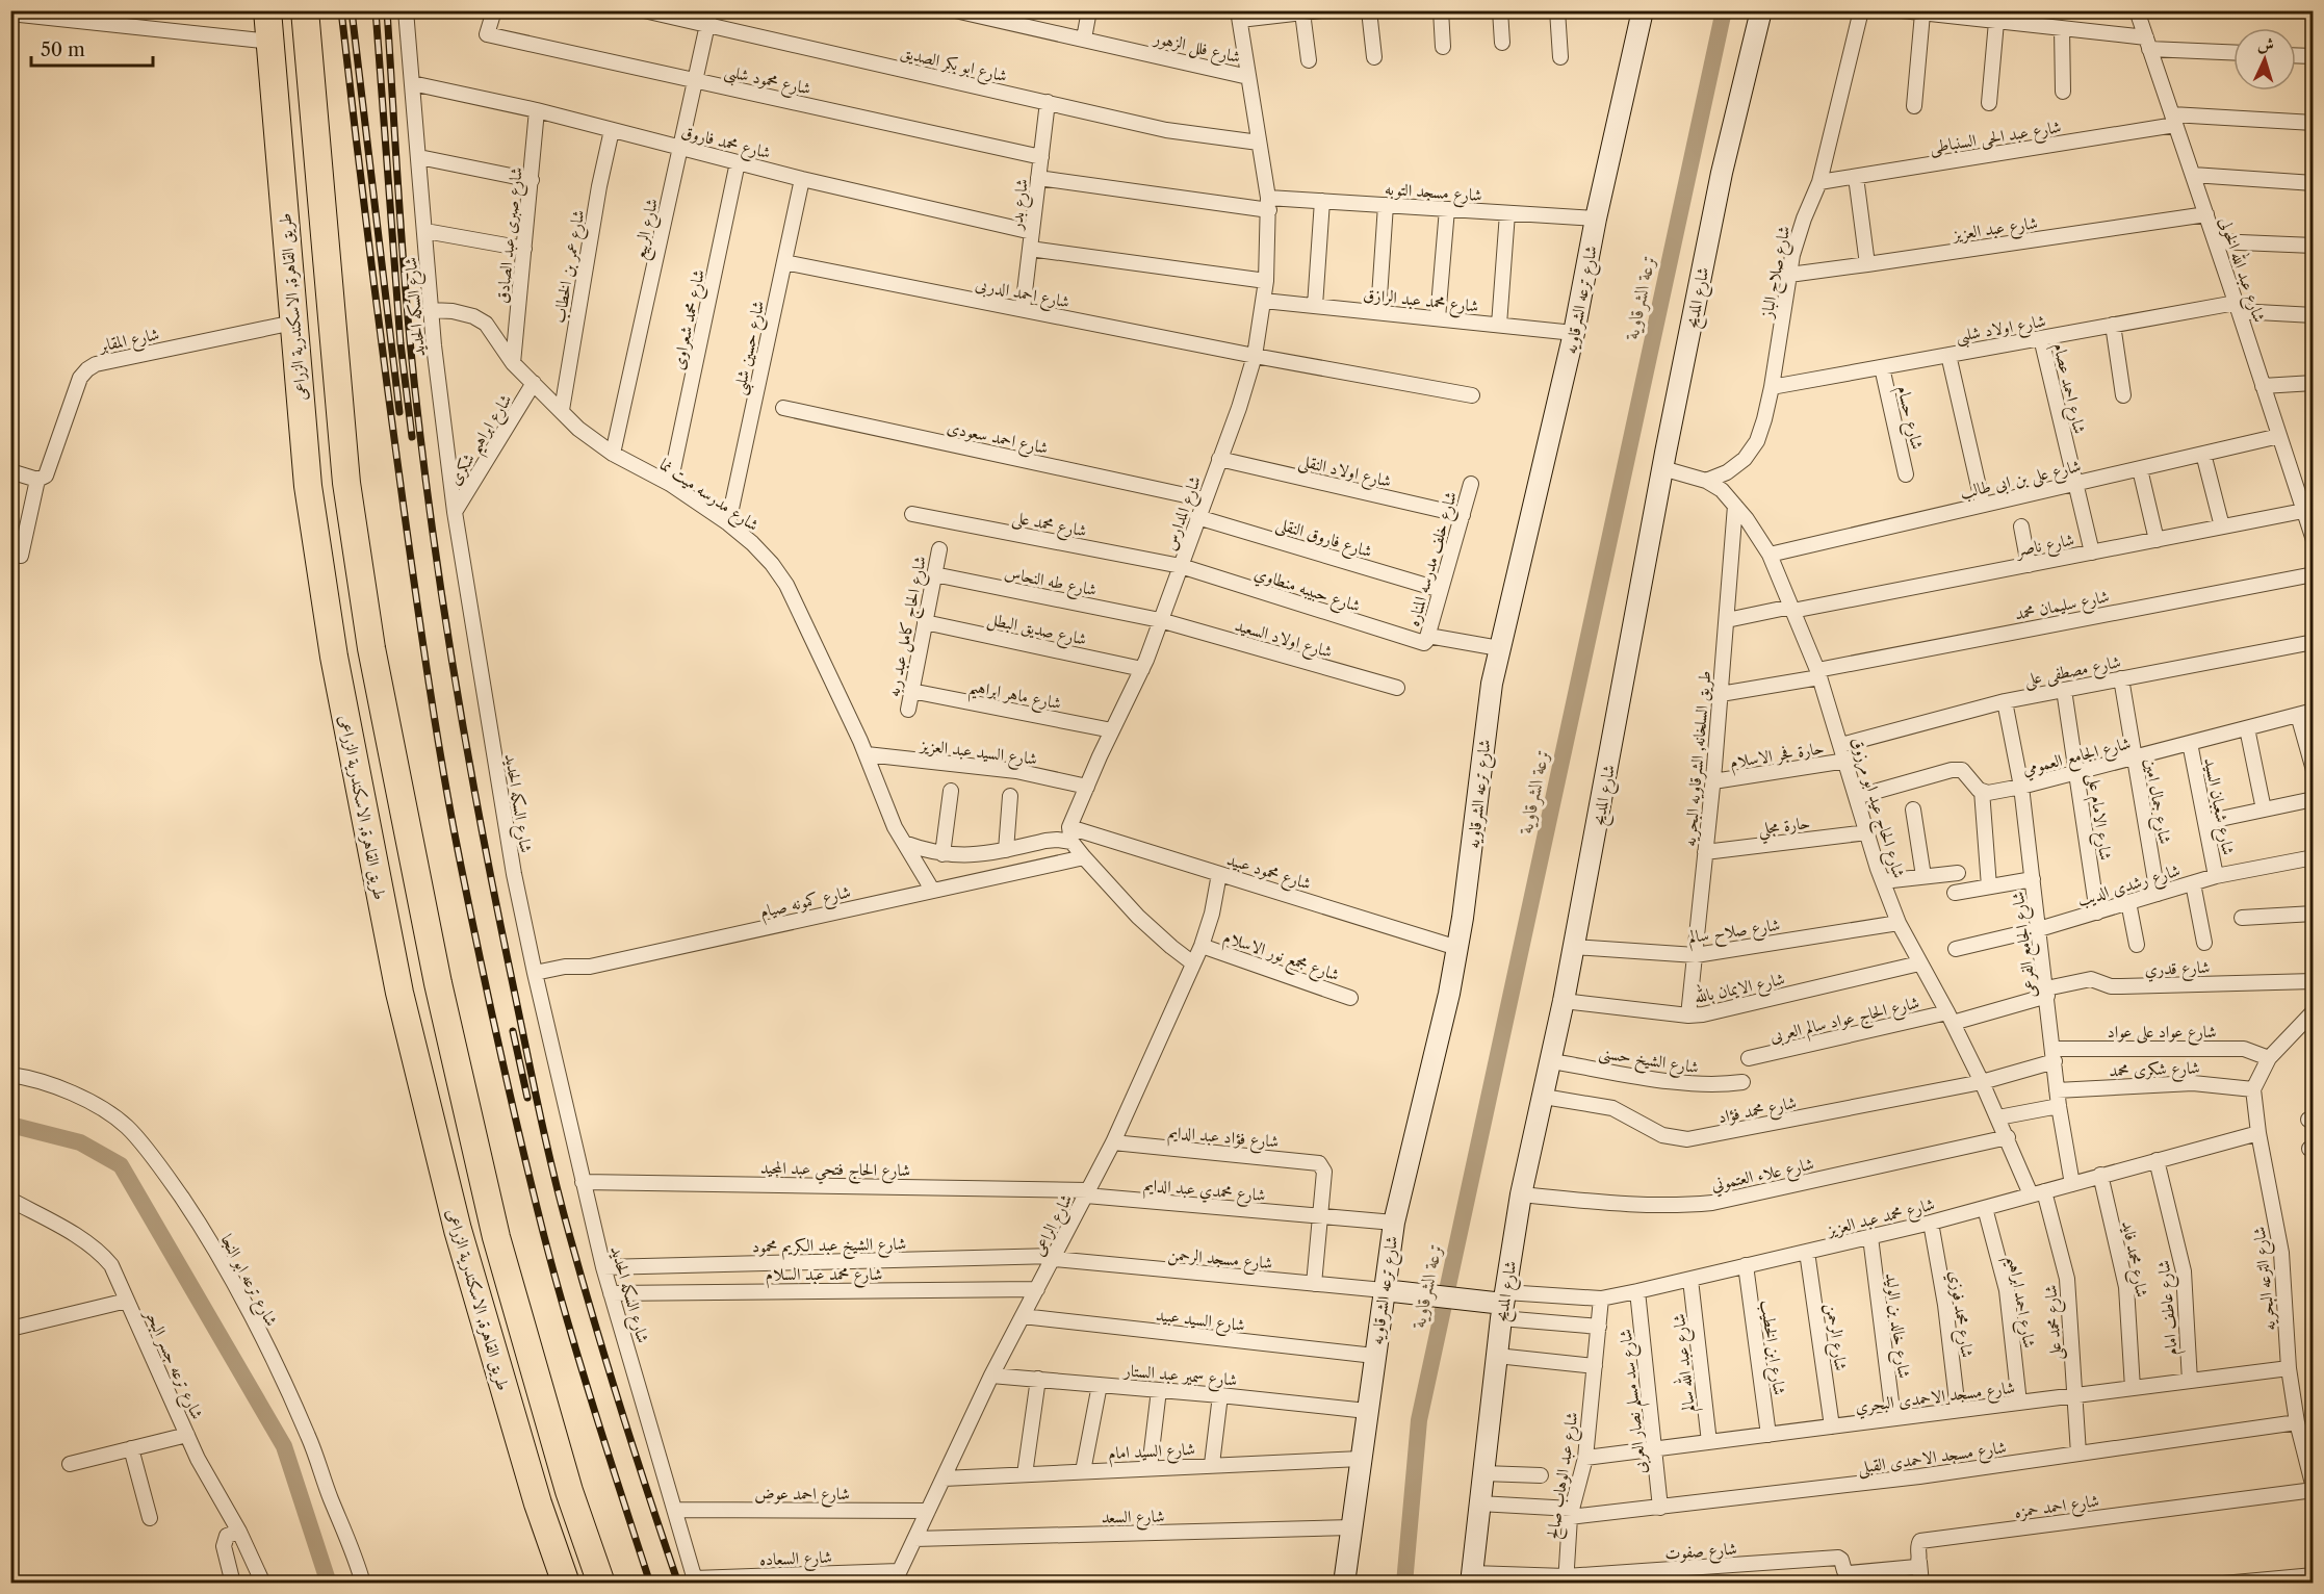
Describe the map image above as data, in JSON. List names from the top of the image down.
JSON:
{
  "streets": {
    "highway": ["طريق القاهرة, الاسكندرية الزراعى"],
    "main road": ["شارع المديح", "شارع ترعه الشرقاويه"],
    "street": [
      "شارع فلل الزهور",
      "شارع ابو بكر الصديق",
      "شارع محمود شلبى",
      "شارع عبد الحى السنباطى",
      "شارع محمد فاروق",
      "شارع مسجد التوبه",
      "شارع بدر",
      "شارع عبد العزيز",
      "شارع الربيع",
      "شارع صبرى عبد الصادق",
      "شارع عمر بن الخطاب",
      "شارع عبد الله الخولى",
      "شارع صلاح الباز",
      "شارع احمد الدربى",
      "شارع محمد عبد الرازق",
      "شارع السكه الحديد",
      "شارع محمد شعراوى",
      "شارع اولاد شلبى",
      "شارع المقابر",
      "شارع حسين شلبى",
      "شارع احمد عصام",
      "شارع حسام",
      "شارع احمد سعودى",
      "شارع ابراهيم شكرى",
      "شارع اولاد النقلى",
      "شارع على بن ابى طالب",
      "شارع مدرسه ميت نما",
      "شارع المدارس",
      "شارع محمد على",
      "شارع فاروق النقلى",
      "شارع ناصر",
      "شارع خلف مدرسه المناره",
      "شارع طه النحاس",
      "شارع حبيبه منطاوي",
      "شارع سليمان محمد",
      "شارع الحاج كامل عبد ربه",
      "شارع صديق البطل",
      "شارع اولاد السعيد",
      "شارع مصطفى على",
      "شارع ماهر ابراهيم",
      "شارع السيد عبد العزيز",
      "حارة فجر الاسلام",
      "شارع الجامع العمومي",
      "طريق السلخانه, الشرقاويه البحريه",
      "شارع جمال امين",
      "شارع شعبان السيد",
      "شارع الحاج عيد ابو مرزوق",
      "شارع الامام على",
      "حارة مجلي",
      "شارع محمود عبيد",
      "شارع رشدى الديب",
      "شارع كمونه صيام",
      "شارع صلاح سالم",
      "شارع الجامع الفرعى",
      "شارع مجمع نور الاسلام",
      "شارع قدري",
      "شارع الايمان بالله",
      "شارع الحاج عواد سالم العربى",
      "شارع عواد على عواد",
      "شارع الشيخ حسنى",
      "شارع شكرى محمد",
      "شارع محمد فؤاد",
      "شارع فؤاد عبد الدايم",
      "شارع الحاج فتحي عبد المجيد",
      "شارع علاء العتموني",
      "شارع محمدي عبد الدايم",
      "شارع محمد عبد العزيز",
      "شارع الراعى",
      "شارع الشيخ عبد الكريم محمود",
      "شارع مسجد الرحمن",
      "شارع محمد فايد",
      "شارع محمد عبد السلام",
      "شارع الترعه البحريه",
      "شارع ترعه ابو النجا",
      "شارع احمد ابراهيم",
      "شارع عاطف امام",
      "شارع محمد فوزي",
      "شارع السيد عبيد",
      "شارع خالد بن الوليد",
      "شارع الرحمن",
      "شارع ابن الخطيب",
      "شارع عبد الله سالم",
      "شارع ترعه جسر البحر",
      "شارع سمير عبد الستار",
      "شارع مسجد الاحمدى البحري",
      "شارع سد مسلم نصار العربى",
      "شارع السيد امام",
      "شارع مسجد الاحمدى القبلى",
      "شارع عبد الوهاب صالح",
      "شارع احمد عوض",
      "شارع احمد حمزه",
      "شارع السعد",
      "شارع صفوت",
      "شارع السعاده"
    ]
  },
  "crossings": [
    ["شارع فلل الزهور", "شارع المدارس"],
    ["شارع ابو بكر الصديق", "شارع بدر"],
    ["شارع ابو بكر الصديق", "شارع الربيع"],
    ["شارع ابو بكر الصديق", "شارع المدارس"],
    ["شارع محمود شلبى", "شارع بدر"],
    ["شارع محمود شلبى", "شارع الربيع"],
    ["شارع عبد الحى السنباطى", "شارع عبد الله الخولى"],
    ["شارع عبد الحى السنباطى", "شارع صلاح الباز"],
    ["شارع محمد فاروق", "شارع بدر"],
    ["شارع محمد فاروق", "شارع الربيع"],
    ["شارع محمد فاروق", "شارع صبرى عبد الصادق"],
    ["شارع محمد فاروق", "شارع عمر بن الخطاب"],
    ["شارع محمد فاروق", "شارع السكه الحديد"],
    ["شارع محمد فاروق", "شارع محمد شعراوى"],
    ["شارع محمد فاروق", "شارع حسين شلبى"],
    ["شارع مسجد التوبه", "شارع ترعه الشرقاويه"],
    ["شارع مسجد التوبه", "شارع المدارس"],
    ["شارع بدر", "شارع احمد الدربى"],
    ["شارع عبد العزيز", "شارع عبد الله الخولى"],
    ["شارع عبد العزيز", "شارع صلاح الباز"],
    ["شارع الربيع", "شارع مدرسه ميت نما"],
    ["شارع صبرى عبد الصادق", "شارع مدرسه ميت نما"],
    ["شارع عمر بن الخطاب", "شارع مدرسه ميت نما"],
    ["شارع عبد الله الخولى", "شارع اولاد شلبى"],
    ["شارع عبد الله الخولى", "شارع على بن ابى طالب"],
    ["شارع عبد الله الخولى", "شارع ناصر"],
    ["شارع صلاح الباز", "شارع اولاد شلبى"],
    ["شارع صلاح الباز", "شارع الحاج عيد ابو مرزوق"],
    ["شارع احمد الدربى", "شارع حسين شلبى"],
    ["شارع احمد الدربى", "شارع المدارس"],
    ["شارع المديح", "شارع الحاج عيد ابو مرزوق"],
    ["شارع المديح", "شارع صلاح سالم"],
    ["شارع المديح", "شارع الايمان بالله"],
    ["شارع المديح", "شارع الشيخ حسنى"],
    ["شارع المديح", "شارع محمد فؤاد"],
    ["شارع المديح", "شارع علاء العتموني"],
    ["شارع المديح", "شارع محمد عبد العزيز"],
    ["شارع المديح", "شارع مسجد الاحمدى القبلى"],
    ["شارع المديح", "شارع صفوت"],
    ["شارع محمد عبد الرازق", "شارع ترعه الشرقاويه"],
    ["شارع محمد عبد الرازق", "شارع المدارس"],
    ["شارع ترعه الشرقاويه", "شارع حبيبه منطاوي"],
    ["شارع ترعه الشرقاويه", "شارع محمود عبيد"],
    ["شارع ترعه الشرقاويه", "شارع محمدي عبد الدايم"],
    ["شارع ترعه الشرقاويه", "شارع مسجد الرحمن"],
    ["شارع ترعه الشرقاويه", "شارع السيد عبيد"],
    ["شارع ترعه الشرقاويه", "شارع سمير عبد الستار"],
    ["شارع ترعه الشرقاويه", "شارع السيد امام"],
    ["شارع ترعه الشرقاويه", "شارع السعد"],
    ["طريق القاهرة, الاسكندرية الزراعى", "شارع المقابر"],
    ["شارع السكه الحديد", "شارع ابراهيم شكرى"],
    ["شارع السكه الحديد", "شارع مدرسه ميت نما"],
    ["شارع السكه الحديد", "شارع كمونه صيام"],
    ["شارع السكه الحديد", "شارع الحاج فتحي عبد المجيد"],
    ["شارع السكه الحديد", "شارع الشيخ عبد الكريم محمود"],
    ["شارع السكه الحديد", "شارع محمد عبد السلام"],
    ["شارع السكه الحديد", "شارع احمد عوض"],
    ["شارع السكه الحديد", "شارع السعاده"],
    ["شارع محمد شعراوى", "شارع مدرسه ميت نما"],
    ["شارع اولاد شلبى", "شارع احمد عصام"],
    ["شارع اولاد شلبى", "شارع حسام"],
    ["شارع حسين شلبى", "شارع مدرسه ميت نما"],
    ["شارع احمد عصام", "شارع على بن ابى طالب"],
    ["شارع احمد سعودى", "شارع المدارس"],
    ["شارع ابراهيم شكرى", "شارع مدرسه ميت نما"],
    ["شارع اولاد النقلى", "شارع المدارس"],
    ["شارع اولاد النقلى", "شارع خلف مدرسه المناره"],
    ["شارع على بن ابى طالب", "شارع الحاج عيد ابو مرزوق"],
    ["شارع مدرسه ميت نما", "شارع السيد عبد العزيز"],
    ["شارع مدرسه ميت نما", "شارع محمود عبيد"],
    ["شارع مدرسه ميت نما", "شارع كمونه صيام"],
    ["شارع المدارس", "شارع محمد على"],
    ["شارع المدارس", "شارع فاروق النقلى"],
    ["شارع المدارس", "شارع طه النحاس"],
    ["شارع المدارس", "شارع حبيبه منطاوي"],
    ["شارع المدارس", "شارع صديق البطل"],
    ["شارع المدارس", "شارع اولاد السعيد"],
    ["شارع المدارس", "شارع ماهر ابراهيم"],
    ["شارع المدارس", "شارع السيد عبد العزيز"],
    ["شارع المدارس", "شارع محمود عبيد"],
    ["شارع محمد على", "شارع حبيبه منطاوي"],
    ["شارع محمد على", "شارع الحاج عيد ابو مرزوق"],
    ["شارع محمد على", "شارع محمد عبد العزيز"],
    ["شارع محمد على", "شارع مسجد الاحمدى البحري"],
    ["شارع محمد على", "شارع مسجد الاحمدى القبلى"],
    ["شارع فاروق النقلى", "شارع خلف مدرسه المناره"],
    ["شارع ناصر", "طريق السلخانه, الشرقاويه البحريه"],
    ["شارع ناصر", "شارع الحاج عيد ابو مرزوق"],
    ["شارع خلف مدرسه المناره", "شارع حبيبه منطاوي"],
    ["شارع طه النحاس", "شارع الحاج كامل عبد ربه"],
    ["شارع طه النحاس", "شارع اولاد السعيد"],
    ["شارع سليمان محمد", "طريق السلخانه, الشرقاويه البحريه"],
    ["شارع سليمان محمد", "شارع الحاج عيد ابو مرزوق"],
    ["شارع الحاج كامل عبد ربه", "شارع صديق البطل"],
    ["شارع الحاج كامل عبد ربه", "شارع ماهر ابراهيم"],
    ["شارع مصطفى على", "شارع جمال امين"],
    ["شارع مصطفى على", "شارع الحاج عيد ابو مرزوق"],
    ["شارع مصطفى على", "شارع الامام على"],
    ["شارع مصطفى على", "شارع الجامع الفرعى"],
    ["حارة فجر الاسلام", "طريق السلخانه, الشرقاويه البحريه"],
    ["حارة فجر الاسلام", "شارع الحاج عيد ابو مرزوق"],
    ["شارع الجامع العمومي", "شارع جمال امين"],
    ["شارع الجامع العمومي", "شارع شعبان السيد"],
    ["شارع الجامع العمومي", "شارع الامام على"],
    ["شارع الجامع العمومي", "شارع الجامع الفرعى"],
    ["طريق السلخانه, الشرقاويه البحريه", "شارع الحاج عيد ابو مرزوق"],
    ["طريق السلخانه, الشرقاويه البحريه", "حارة مجلي"],
    ["طريق السلخانه, الشرقاويه البحريه", "شارع صلاح سالم"],
    ["طريق السلخانه, الشرقاويه البحريه", "شارع الايمان بالله"],
    ["شارع جمال امين", "شارع رشدى الديب"],
    ["شارع شعبان السيد", "شارع رشدى الديب"],
    ["شارع الحاج عيد ابو مرزوق", "حارة مجلي"],
    ["شارع الحاج عيد ابو مرزوق", "شارع صلاح سالم"],
    ["شارع الحاج عيد ابو مرزوق", "شارع الايمان بالله"],
    ["شارع الحاج عيد ابو مرزوق", "شارع الحاج عواد سالم العربى"],
    ["شارع الحاج عيد ابو مرزوق", "شارع عواد على عواد"],
    ["شارع الحاج عيد ابو مرزوق", "شارع محمد فؤاد"],
    ["شارع الحاج عيد ابو مرزوق", "شارع علاء العتموني"],
    ["شارع الحاج عيد ابو مرزوق", "شارع محمد عبد العزيز"],
    ["شارع الامام على", "شارع رشدى الديب"],
    ["شارع محمود عبيد", "شارع الراعى"],
    ["شارع رشدى الديب", "شارع الجامع الفرعى"],
    ["شارع الجامع الفرعى", "شارع قدري"],
    ["شارع الجامع الفرعى", "شارع عواد على عواد"],
    ["شارع الجامع الفرعى", "شارع شكرى محمد"],
    ["شارع الجامع الفرعى", "شارع محمد عبد العزيز"],
    ["شارع مجمع نور الاسلام", "شارع الراعى"],
    ["شارع عواد على عواد", "شارع محمد فؤاد"],
    ["شارع شكرى محمد", "شارع الترعه البحريه"],
    ["شارع فؤاد عبد الدايم", "شارع محمدي عبد الدايم"],
    ["شارع فؤاد عبد الدايم", "شارع الراعى"],
    ["شارع الحاج فتحي عبد المجيد", "شارع محمدي عبد الدايم"],
    ["شارع الحاج فتحي عبد المجيد", "شارع الراعى"],
    ["شارع محمدي عبد الدايم", "شارع الراعى"],
    ["شارع محمد عبد العزيز", "شارع محمد فايد"],
    ["شارع محمد عبد العزيز", "شارع الترعه البحريه"],
    ["شارع محمد عبد العزيز", "شارع احمد ابراهيم"],
    ["شارع محمد عبد العزيز", "شارع عاطف امام"],
    ["شارع محمد عبد العزيز", "شارع محمد فوزي"],
    ["شارع محمد عبد العزيز", "شارع خالد بن الوليد"],
    ["شارع محمد عبد العزيز", "شارع الرحمن"],
    ["شارع محمد عبد العزيز", "شارع ابن الخطيب"],
    ["شارع محمد عبد العزيز", "شارع عبد الله سالم"],
    ["شارع محمد عبد العزيز", "شارع سد مسلم نصار العربى"],
    ["شارع محمد عبد العزيز", "شارع عبد الوهاب صالح"],
    ["شارع الراعى", "شارع الشيخ عبد الكريم محمود"],
    ["شارع الراعى", "شارع مسجد الرحمن"],
    ["شارع الراعى", "شارع محمد عبد السلام"],
    ["شارع الراعى", "شارع السيد عبيد"],
    ["شارع الراعى", "شارع سمير عبد الستار"],
    ["شارع الراعى", "شارع السيد امام"],
    ["شارع الراعى", "شارع احمد عوض"],
    ["شارع الراعى", "شارع السعد"],
    ["شارع الراعى", "شارع السعاده"],
    ["شارع الشيخ عبد الكريم محمود", "شارع مسجد الرحمن"],
    ["شارع محمد فايد", "شارع مسجد الاحمدى البحري"],
    ["شارع الترعه البحريه", "شارع مسجد الاحمدى البحري"],
    ["شارع الترعه البحريه", "شارع مسجد الاحمدى القبلى"],
    ["شارع الترعه البحريه", "شارع احمد حمزه"],
    ["شارع احمد ابراهيم", "شارع مسجد الاحمدى البحري"],
    ["شارع عاطف امام", "شارع مسجد الاحمدى البحري"],
    ["شارع محمد فوزي", "شارع مسجد الاحمدى البحري"],
    ["شارع خالد بن الوليد", "شارع مسجد الاحمدى البحري"],
    ["شارع الرحمن", "شارع مسجد الاحمدى البحري"],
    ["شارع ابن الخطيب", "شارع مسجد الاحمدى البحري"],
    ["شارع عبد الله سالم", "شارع مسجد الاحمدى البحري"],
    ["شارع مسجد الاحمدى البحري", "شارع سد مسلم نصار العربى"],
    ["شارع مسجد الاحمدى البحري", "شارع عبد الوهاب صالح"],
    ["شارع سد مسلم نصار العربى", "شارع مسجد الاحمدى القبلى"],
    ["شارع مسجد الاحمدى القبلى", "شارع عبد الوهاب صالح"],
    ["شارع عبد الوهاب صالح", "شارع صفوت"]
  ],
  "water": ["ترعة الشرقاوية"],
  "scale_bar": "50 m",
  "north": "top"
}
